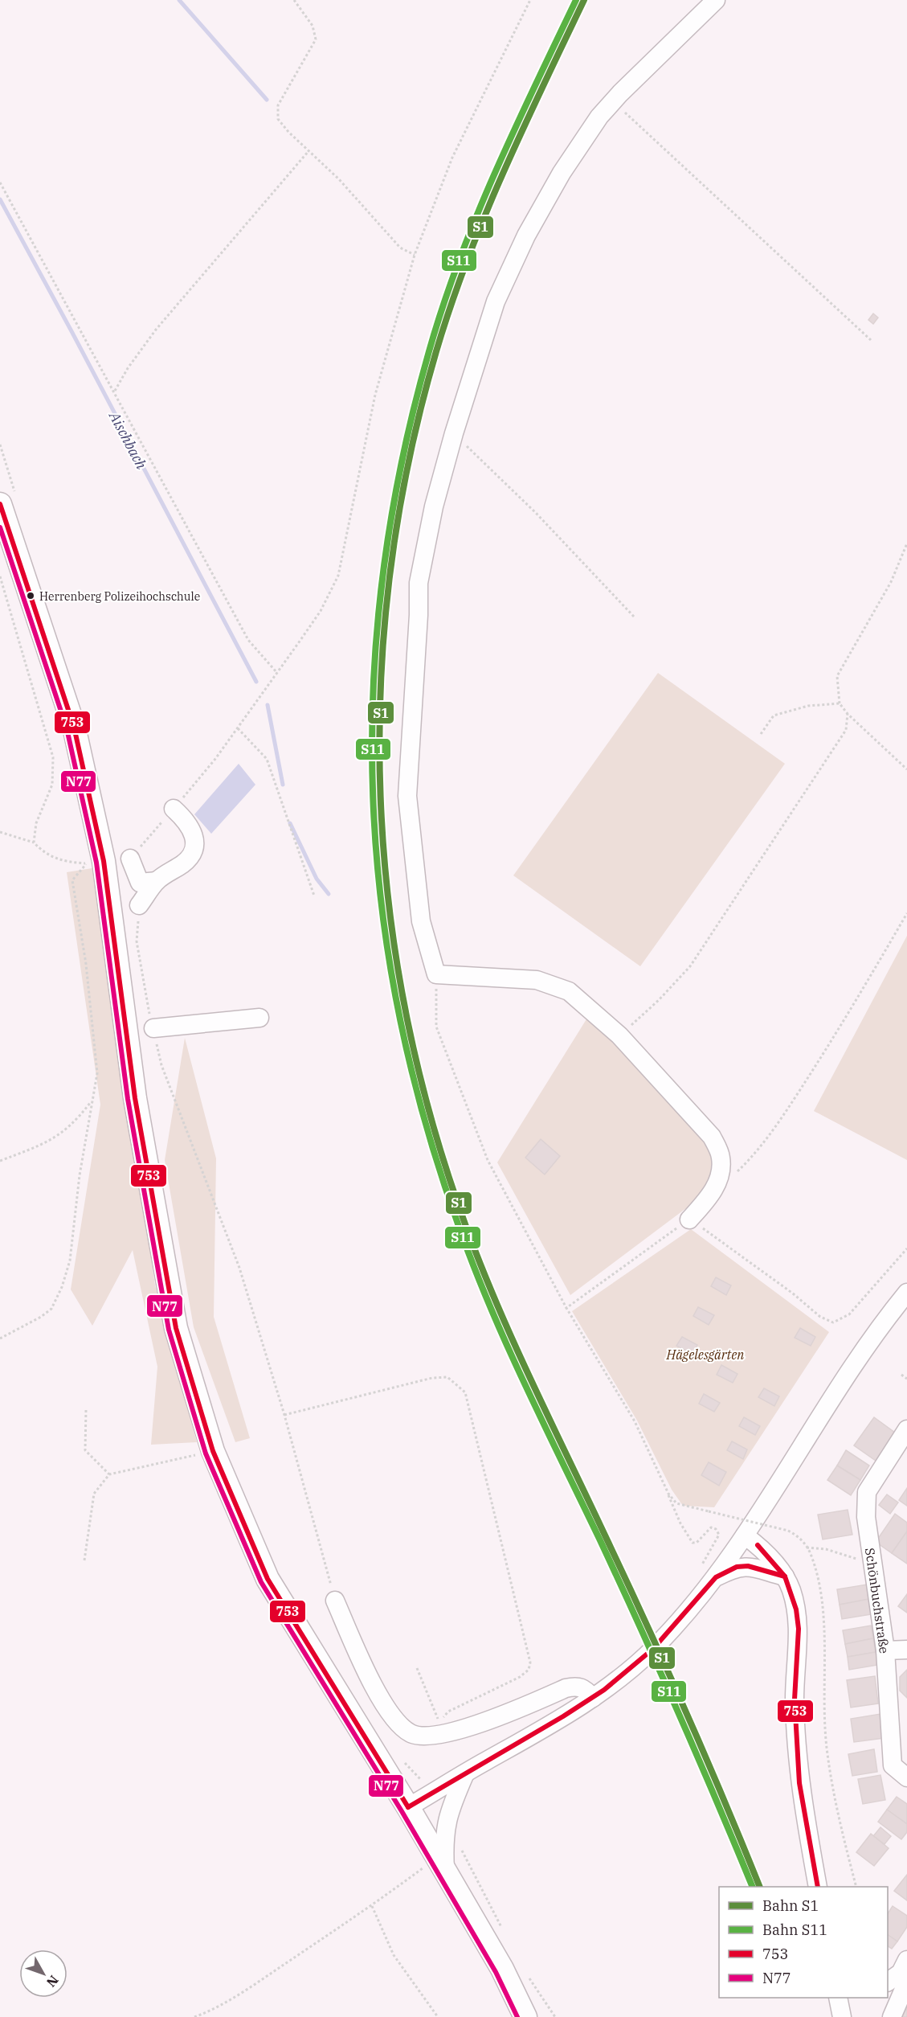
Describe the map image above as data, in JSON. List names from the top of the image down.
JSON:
{
  "streets": {
    "street": ["Schönbuchstraße"]
  },
  "water": ["Aischbach"],
  "parks": ["Hägelesgärten"],
  "places": ["Herrenberg Polizeihochschule"],
  "lines": [
    "rail line S1",
    "rail line S11",
    "transit line 753",
    "transit line N77"
  ],
  "legend": [
    "Bahn S1",
    "Bahn S11",
    "753",
    "N77"
  ],
  "north": "bottom right"
}
